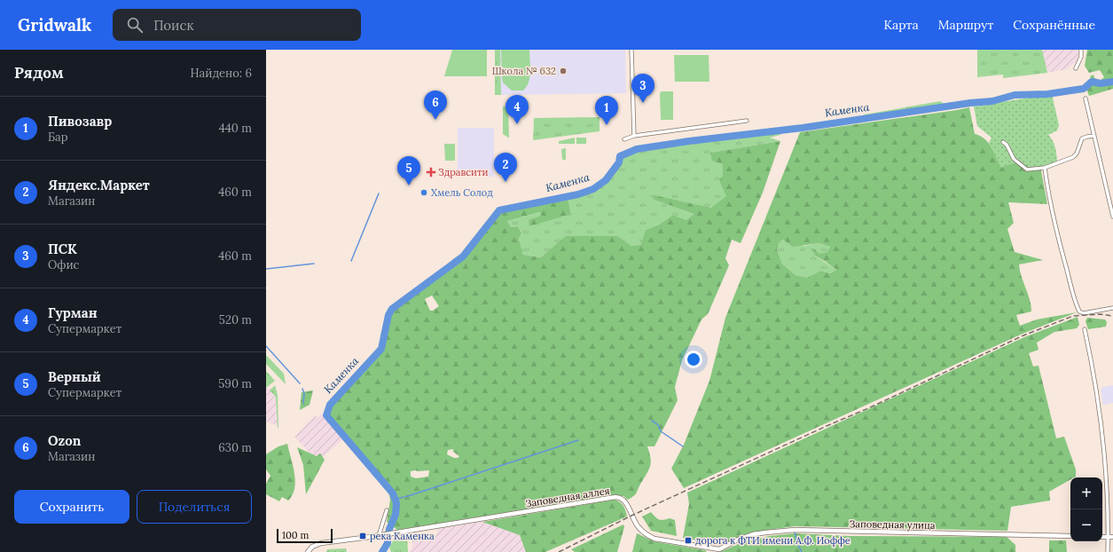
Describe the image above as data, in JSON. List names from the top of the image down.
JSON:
{
  "streets": {
    "street": ["Заповедная аллея", "Заповедная улица"]
  },
  "crossings": [
    ["Заповедная аллея", "Заповедная улица"]
  ],
  "water": ["Каменка"],
  "places": {
    "other": ["Школа № 632", "Хмель Солод"],
    "health": ["Здравсити"],
    "transit": ["река Каменка", "дорога к ФТИ имени А.Ф. Иоффе"]
  },
  "scale_bar": "100 m",
  "page": {
    "header": "Gridwalk",
    "search": "Поиск",
    "nav": ["Карта", "Маршрут", "Сохранённые"],
    "heading": ["Рядом", "Найдено: 6"],
    "pins": [
      "3",
      "6",
      "4",
      "1",
      "2",
      "5"
    ],
    "list": [
      {
        "mark": "1",
        "name": "Пивозавр",
        "note": "Бар",
        "value": "440 m"
      },
      {
        "mark": "2",
        "name": "Яндекс.Маркет",
        "note": "Магазин",
        "value": "460 m"
      },
      {
        "mark": "3",
        "name": "ПСК",
        "note": "Офис",
        "value": "460 m"
      },
      {
        "mark": "4",
        "name": "Гурман",
        "note": "Супермаркет",
        "value": "520 m"
      },
      {
        "mark": "5",
        "name": "Верный",
        "note": "Супермаркет",
        "value": "590 m"
      },
      {
        "mark": "6",
        "name": "Ozon",
        "note": "Магазин",
        "value": "630 m"
      }
    ],
    "map_buttons": ["+", "−"],
    "buttons": ["Сохранить", "Поделиться"],
    "scale": "100 m"
  }
}
